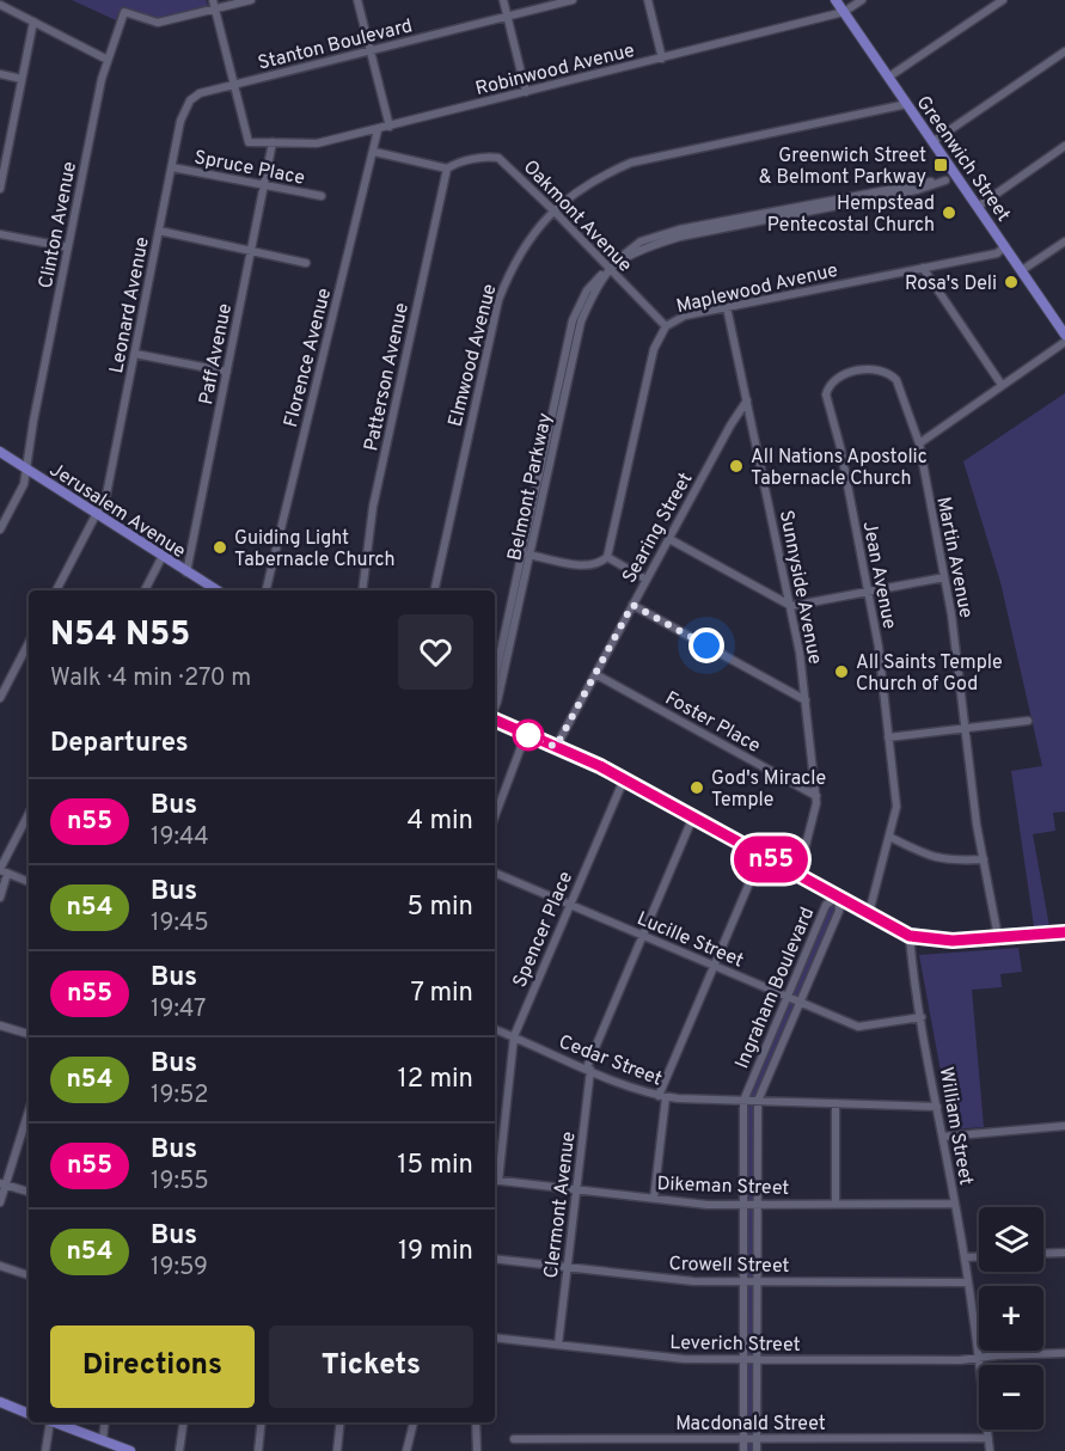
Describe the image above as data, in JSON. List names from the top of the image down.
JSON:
{
  "streets": {
    "main road": ["Greenwich Street", "Jerusalem Avenue"],
    "street": [
      "Stanton Boulevard",
      "Robinwood Avenue",
      "Spruce Place",
      "Oakmont Avenue",
      "Clinton Avenue",
      "Maplewood Avenue",
      "Leonard Avenue",
      "Paff Avenue",
      "Elmwood Avenue",
      "Florence Avenue",
      "Patterson Avenue",
      "Belmont Parkway",
      "Searing Street",
      "Martin Avenue",
      "Jean Avenue",
      "Sunnyside Avenue",
      "Foster Place",
      "Spencer Place",
      "Lucille Street",
      "Ingraham Boulevard",
      "Cedar Street",
      "William Street",
      "Dikeman Street",
      "Clermont Avenue",
      "Crowell Street",
      "Leverich Street",
      "Macdonald Street"
    ]
  },
  "crossings": [
    ["Stanton Boulevard", "Leonard Avenue"],
    ["Robinwood Avenue", "Greenwich Street"],
    ["Robinwood Avenue", "Paff Avenue"],
    ["Robinwood Avenue", "Florence Avenue"],
    ["Greenwich Street", "Maplewood Avenue"],
    ["Greenwich Street", "Elmwood Avenue"],
    ["Greenwich Street", "Belmont Parkway"],
    ["Spruce Place", "Leonard Avenue"],
    ["Spruce Place", "Paff Avenue"],
    ["Oakmont Avenue", "Maplewood Avenue"],
    ["Oakmont Avenue", "Elmwood Avenue"],
    ["Oakmont Avenue", "Florence Avenue"],
    ["Oakmont Avenue", "Patterson Avenue"],
    ["Oakmont Avenue", "Belmont Parkway"],
    ["Clinton Avenue", "Jerusalem Avenue"],
    ["Maplewood Avenue", "Sunnyside Avenue"],
    ["Leonard Avenue", "Jerusalem Avenue"],
    ["Paff Avenue", "Jerusalem Avenue"],
    ["Searing Street", "Sunnyside Avenue"],
    ["Searing Street", "Foster Place"],
    ["Martin Avenue", "Jean Avenue"],
    ["Sunnyside Avenue", "Foster Place"],
    ["Spencer Place", "Lucille Street"],
    ["Spencer Place", "Cedar Street"],
    ["Spencer Place", "Dikeman Street"],
    ["Lucille Street", "Ingraham Boulevard"],
    ["Lucille Street", "William Street"],
    ["Lucille Street", "Clermont Avenue"],
    ["Ingraham Boulevard", "Cedar Street"],
    ["Ingraham Boulevard", "Dikeman Street"],
    ["Ingraham Boulevard", "Crowell Street"],
    ["Ingraham Boulevard", "Leverich Street"],
    ["Ingraham Boulevard", "Macdonald Street"],
    ["Cedar Street", "William Street"],
    ["Cedar Street", "Clermont Avenue"],
    ["William Street", "Dikeman Street"],
    ["William Street", "Crowell Street"],
    ["William Street", "Leverich Street"],
    ["William Street", "Macdonald Street"],
    ["Dikeman Street", "Clermont Avenue"],
    ["Clermont Avenue", "Crowell Street"],
    ["Clermont Avenue", "Leverich Street"]
  ],
  "places": {
    "transit": ["Greenwich Street & Belmont Parkway"],
    "other": [
      "Hempstead Pentecostal Church",
      "Rosa's Deli",
      "All Nations Apostolic Tabernacle Church",
      "Guiding Light Tabernacle Church",
      "All Saints Temple Church of God",
      "God's Miracle Temple"
    ]
  },
  "lines": ["bus line n55"],
  "page": {
    "on_map": "n55",
    "heading": [
      ["N54 N55", "Walk · 4 min · 270 m"],
      "Departures"
    ],
    "list": [
      {
        "mark": "n55",
        "name": "Bus",
        "note": "19:44",
        "value": "4 min"
      },
      {
        "mark": "n54",
        "name": "Bus",
        "note": "19:45",
        "value": "5 min"
      },
      {
        "mark": "n55",
        "name": "Bus",
        "note": "19:47",
        "value": "7 min"
      },
      {
        "mark": "n54",
        "name": "Bus",
        "note": "19:52",
        "value": "12 min"
      },
      {
        "mark": "n55",
        "name": "Bus",
        "note": "19:55",
        "value": "15 min"
      },
      {
        "mark": "n54",
        "name": "Bus",
        "note": "19:59",
        "value": "19 min"
      }
    ],
    "map_buttons": ["+", "−"],
    "buttons": ["Directions", "Tickets"]
  }
}
